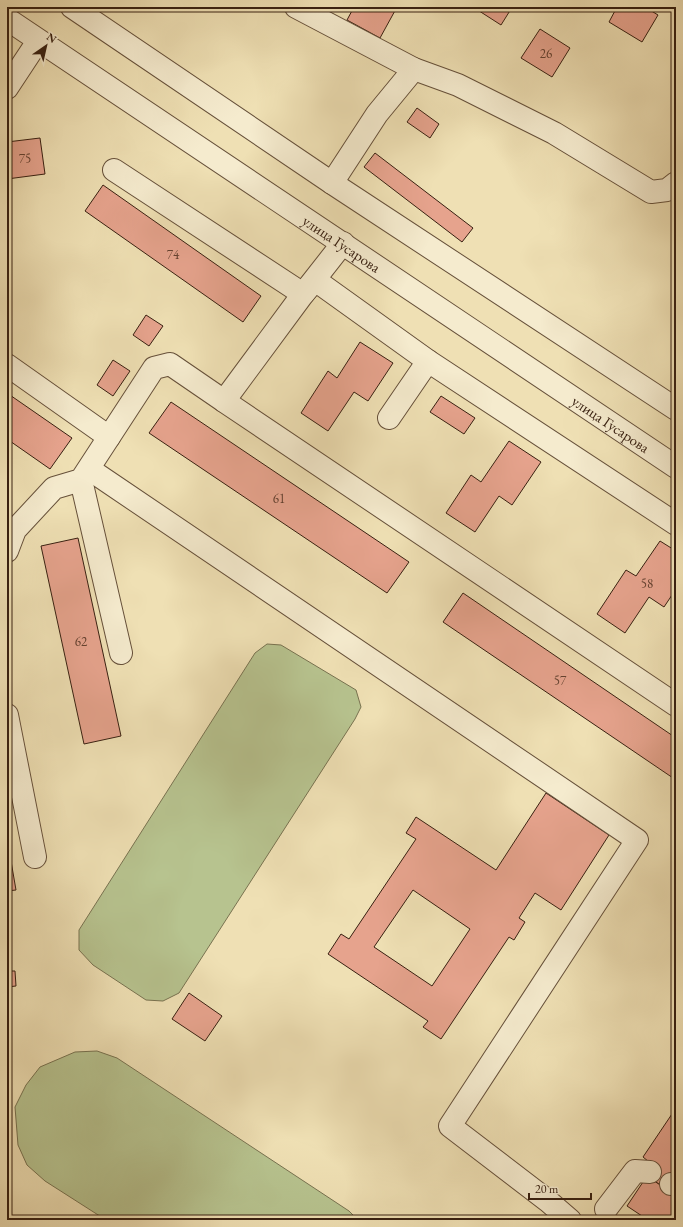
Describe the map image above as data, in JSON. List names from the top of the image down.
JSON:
{
  "streets": {
    "street": ["улица Гусарова"]
  },
  "house_numbers": [
    "26",
    "75",
    "74",
    "61",
    "58",
    "62",
    "57"
  ],
  "scale_bar": "20 m",
  "north": "top right"
}
